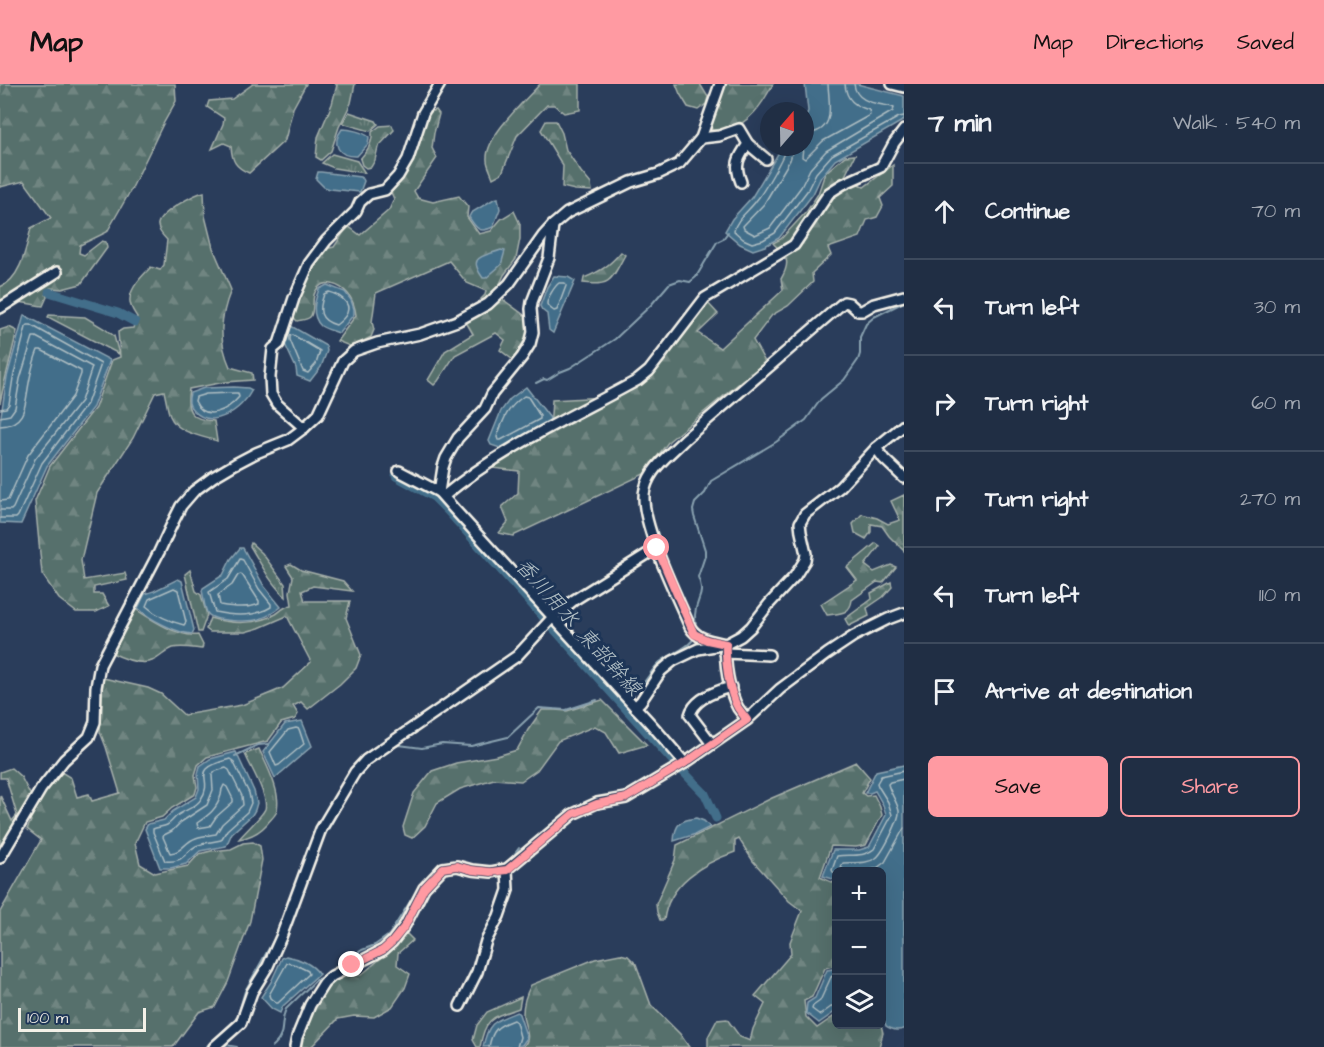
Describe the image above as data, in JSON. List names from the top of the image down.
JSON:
{
  "water": ["香川用水 東部幹線"],
  "scale_bar": "100 m",
  "north": "top",
  "page": {
    "header": "Map",
    "nav": ["Map", "Directions", "Saved"],
    "heading": ["7 min", "Walk · 540 m"],
    "list": [
      ["Continue", "70 m"],
      ["Turn left", "30 m"],
      ["Turn right", "60 m"],
      ["Turn right", "270 m"],
      ["Turn left", "110 m"],
      "Arrive at destination"
    ],
    "buttons": ["Save", "Share"],
    "map_buttons": ["+", "−"],
    "scale": "100 m"
  }
}
